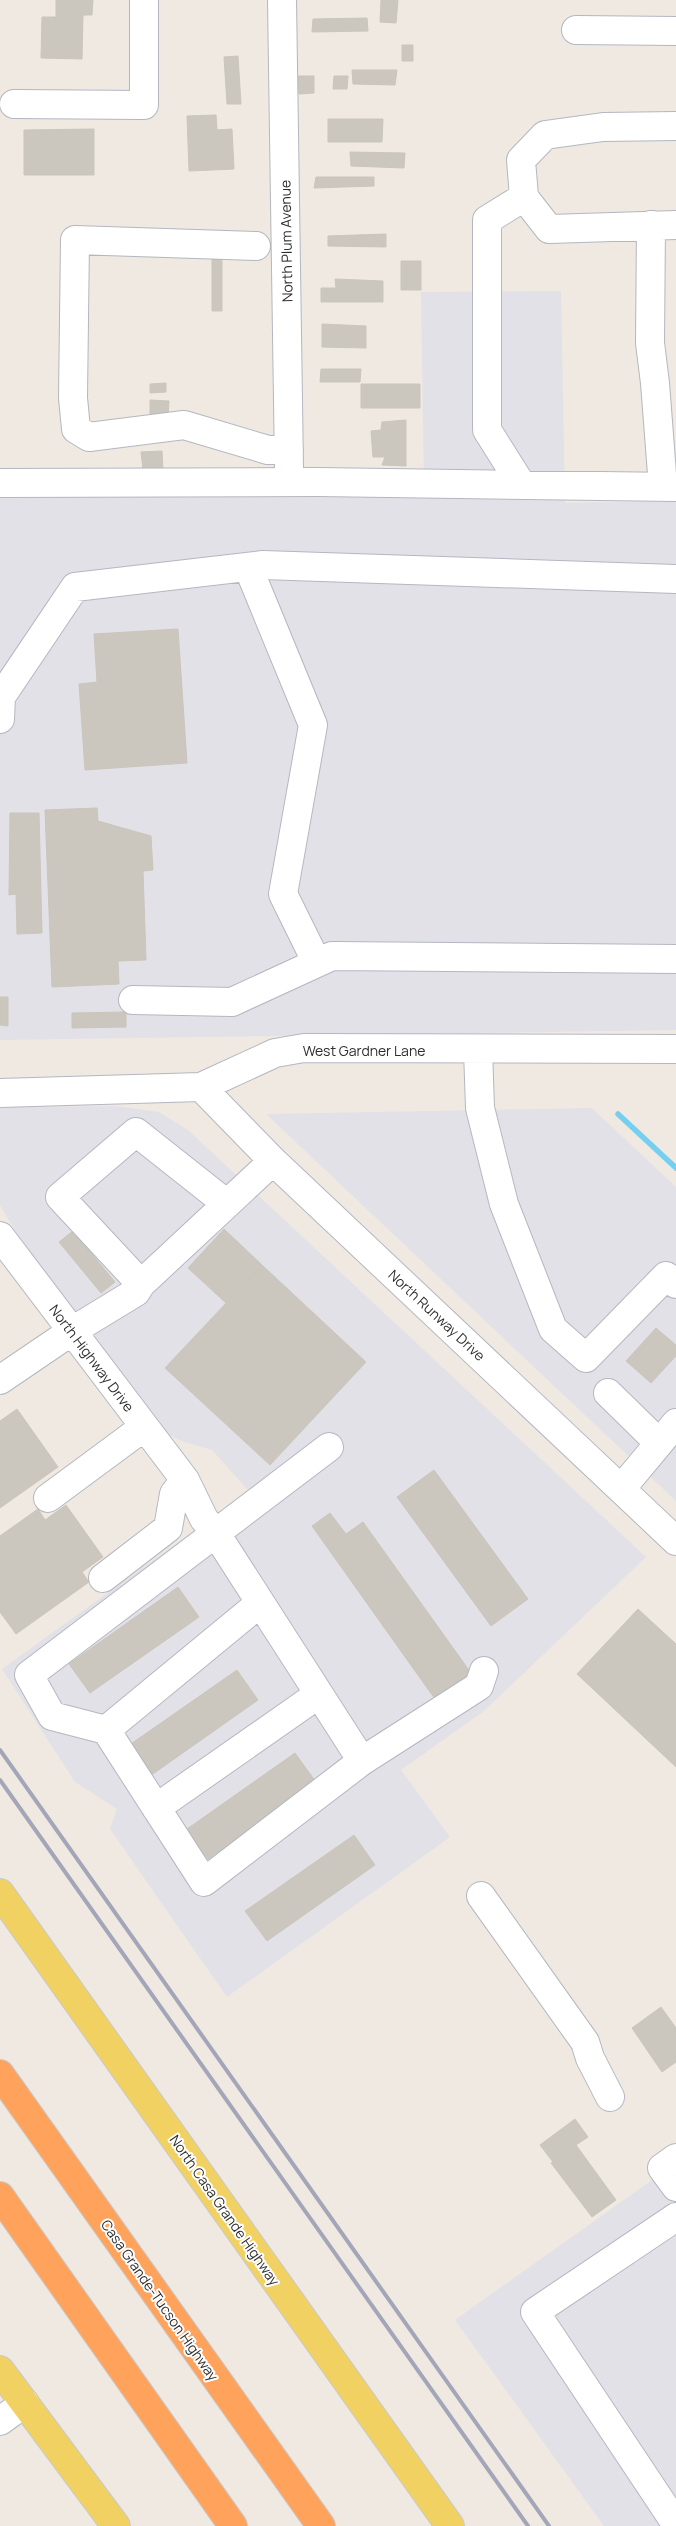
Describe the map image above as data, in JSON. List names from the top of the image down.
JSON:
{
  "streets": {
    "highway": ["Casa Grande-Tucson Highway"],
    "main road": ["North Casa Grande Highway"],
    "street": [
      "North Plum Avenue",
      "West Gardner Lane",
      "North Runway Drive",
      "North Highway Drive"
    ]
  },
  "crossings": [
    ["West Gardner Lane", "North Runway Drive"]
  ]
}
